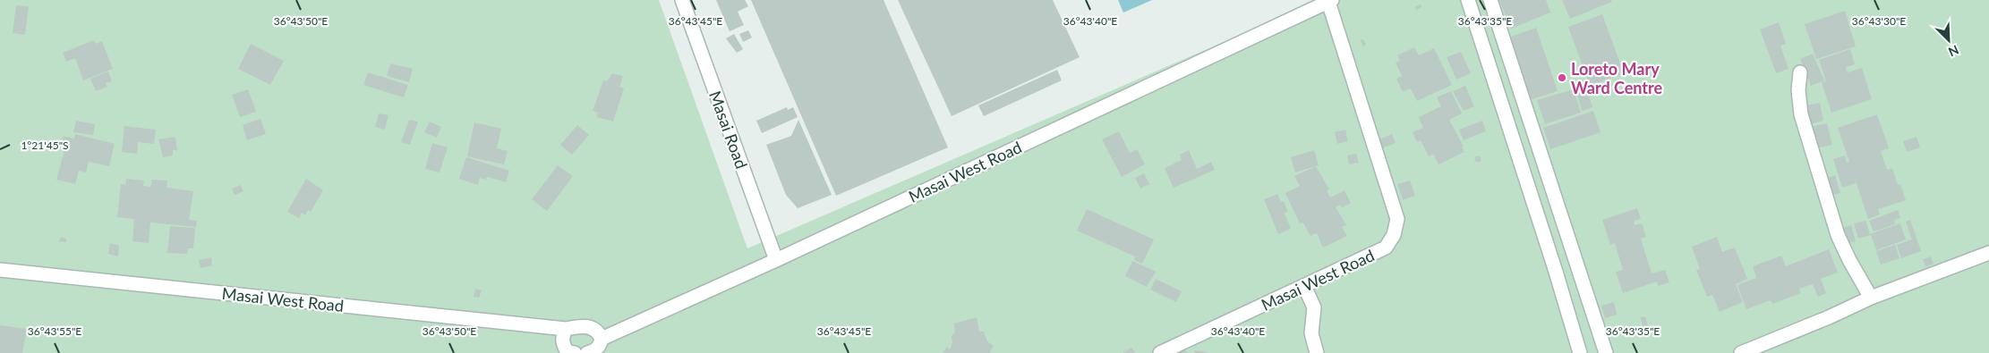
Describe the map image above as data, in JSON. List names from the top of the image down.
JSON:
{
  "streets": {
    "street": ["Masai Road", "Masai West Road"]
  },
  "crossings": [
    ["Masai Road", "Masai West Road"]
  ],
  "places": ["Loreto Mary Ward Centre"],
  "north": "bottom right",
  "coordinates": [
    "36°43'50\"E",
    "36°43'45\"E",
    "36°43'40\"E",
    "36°43'35\"E",
    "36°43'30\"E",
    "1°21'45\"S",
    "36°43'55\"E"
  ]
}
